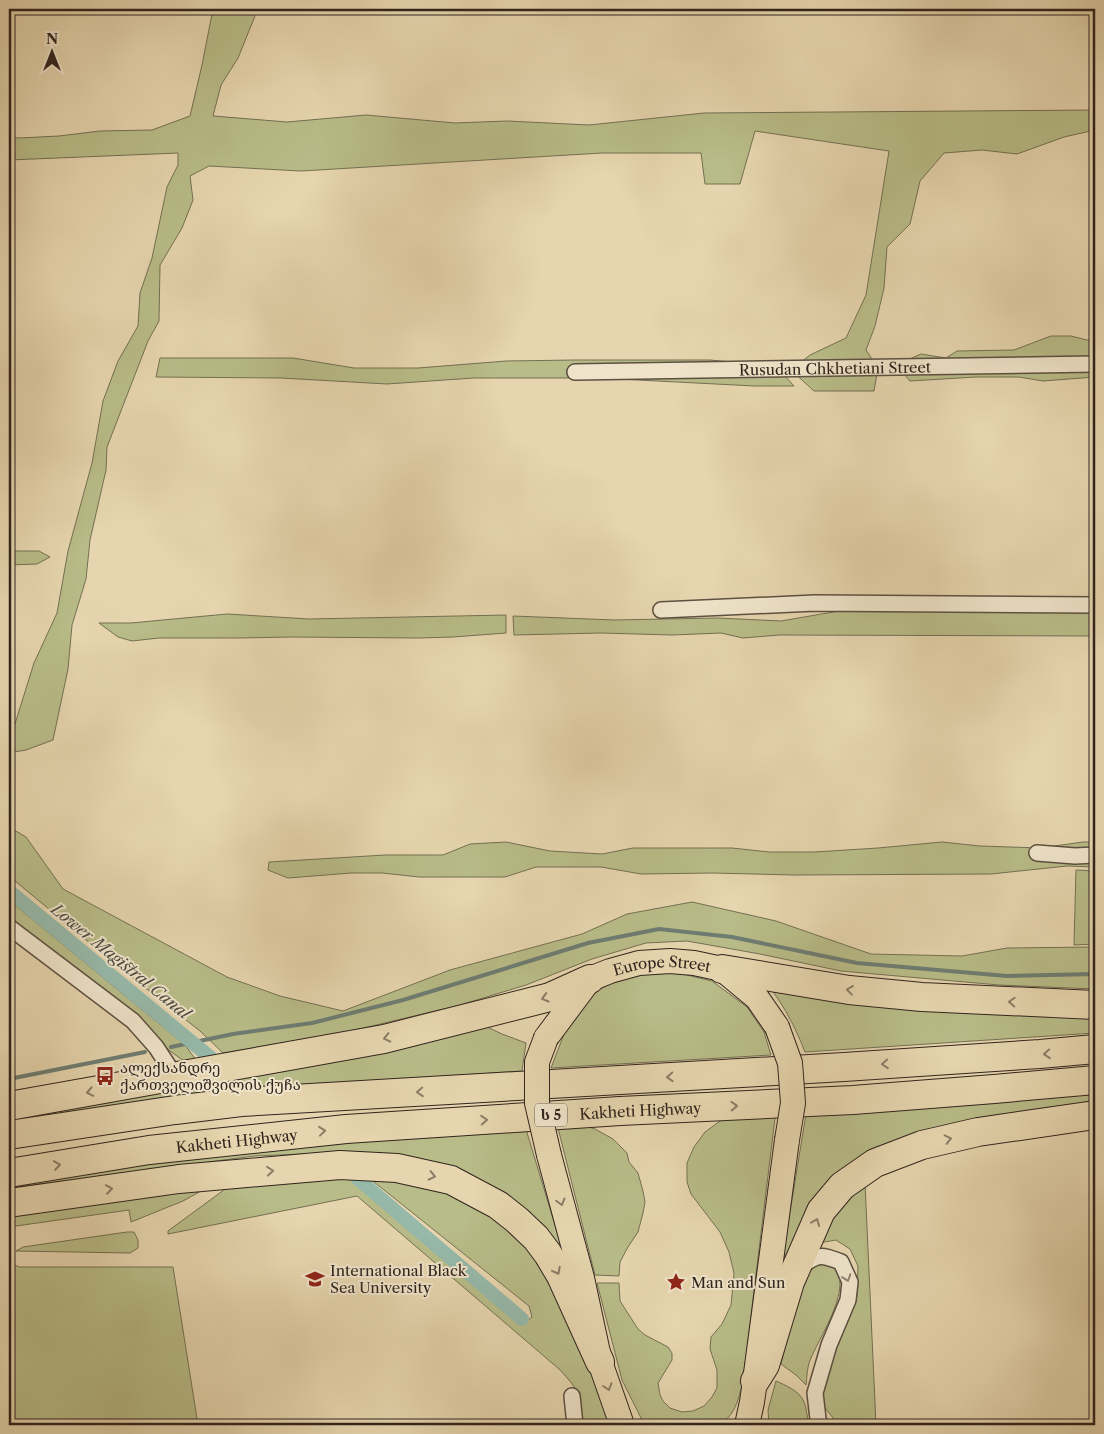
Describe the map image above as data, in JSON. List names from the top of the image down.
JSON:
{
  "streets": {
    "highway": ["Kakheti Highway", "ს 5"],
    "main road": ["Europe Street"],
    "street": ["Rusudan Chkhetiani Street"]
  },
  "water": ["Lower Magistral Canal"],
  "places": {
    "bus stop": ["ალექსანდრე ქართველიშვილის ქუჩა"],
    "school or university": ["International Black Sea University"],
    "place": ["Man and Sun"]
  },
  "north": "top"
}
